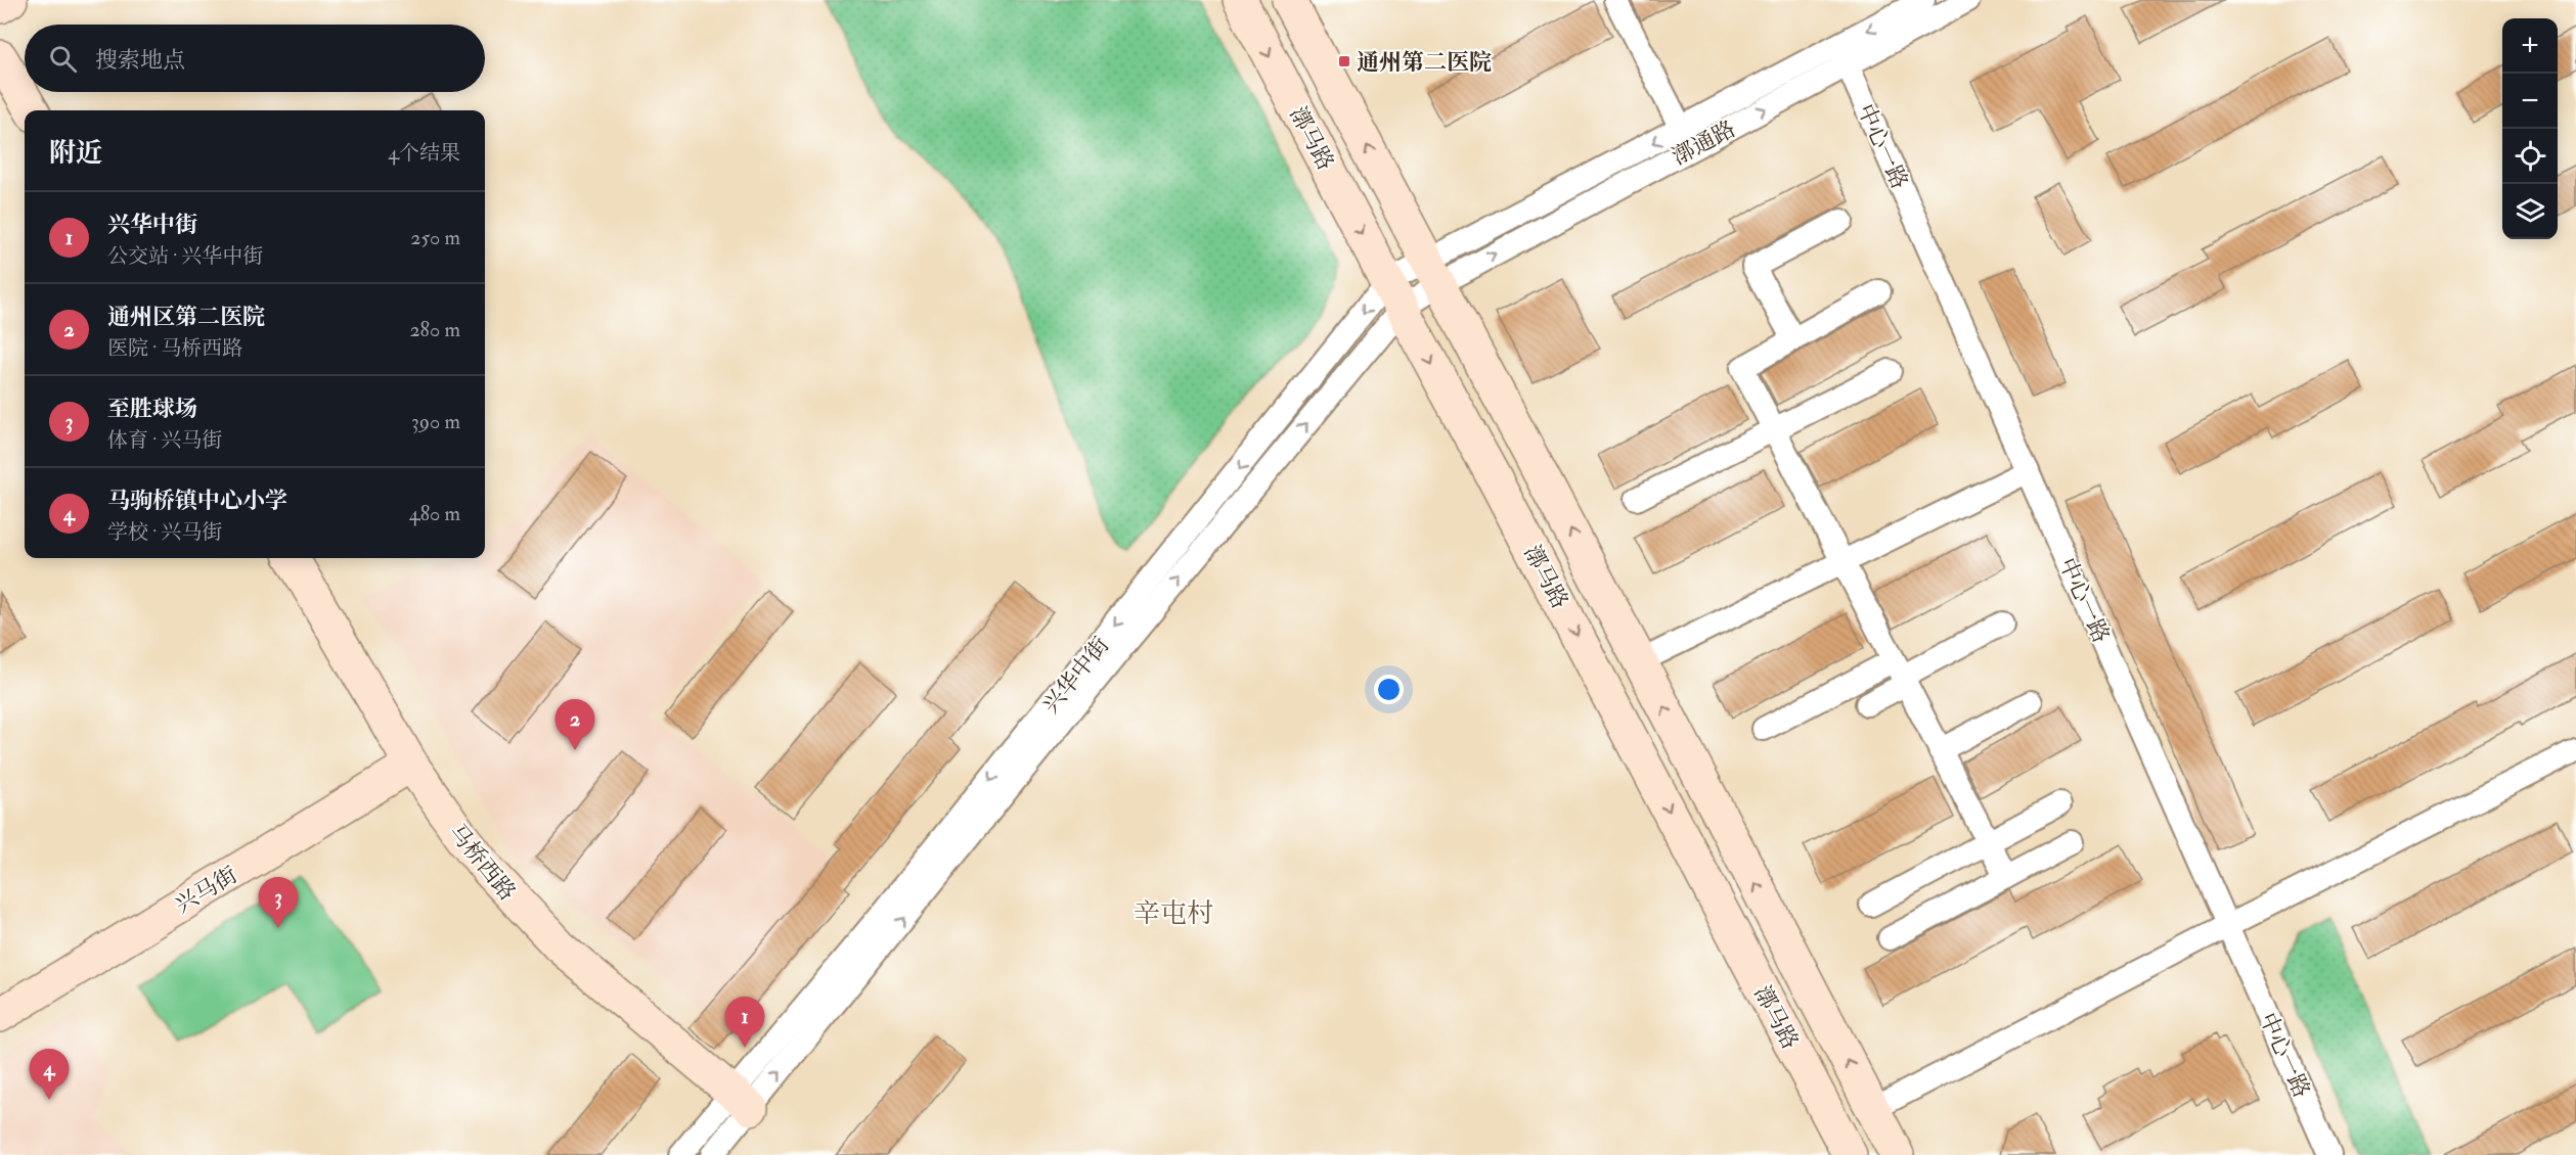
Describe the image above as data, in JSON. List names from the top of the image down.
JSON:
{
  "streets": {
    "main road": ["漷马路", "马桥西路", "兴马街"],
    "street": ["漷通路", "中心一路", "兴华中街"]
  },
  "crossings": [
    ["漷马路", "漷通路"],
    ["漷马路", "兴华中街"],
    ["漷通路", "中心一路"],
    ["漷通路", "兴华中街"],
    ["兴华中街", "马桥西路"],
    ["马桥西路", "兴马街"]
  ],
  "districts": ["辛屯村"],
  "places": {
    "transit": ["通州第二医院"]
  },
  "page": {
    "map_buttons": ["+", "−"],
    "search": "搜索地点",
    "heading": ["附近", "4个结果"],
    "list": [
      {
        "mark": "1",
        "name": "兴华中街",
        "note": "公交站 · 兴华中街",
        "value": "250 m"
      },
      {
        "mark": "2",
        "name": "通州区第二医院",
        "note": "医院 · 马桥西路",
        "value": "280 m"
      },
      {
        "mark": "3",
        "name": "至胜球场",
        "note": "体育 · 兴马街",
        "value": "390 m"
      },
      {
        "mark": "4",
        "name": "马驹桥镇中心小学",
        "note": "学校 · 兴马街",
        "value": "480 m"
      }
    ],
    "pins": [
      "2",
      "3",
      "1",
      "4"
    ]
  }
}
